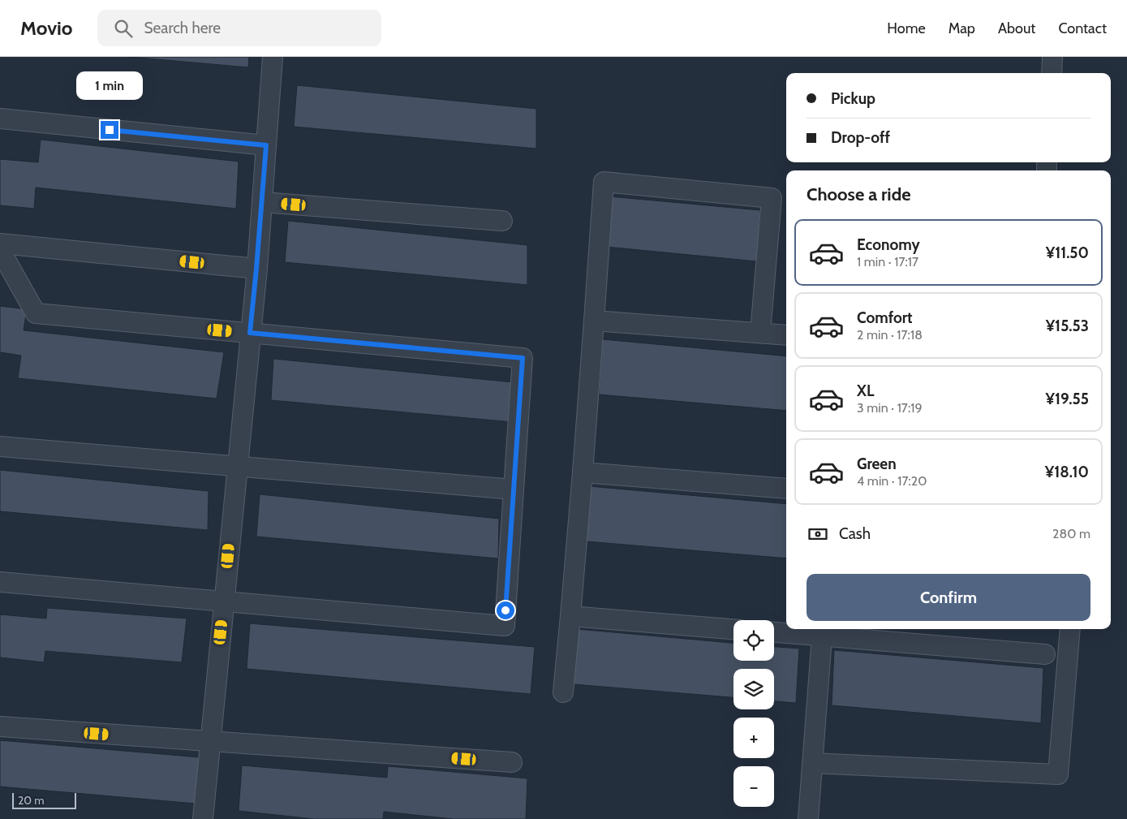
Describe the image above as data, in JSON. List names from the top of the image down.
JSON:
{
  "scale_bar": "20 m",
  "page": {
    "header": "Movio",
    "search": "Search here",
    "nav": [
      "Home",
      "Map",
      "About",
      "Contact"
    ],
    "bubble": "1 min",
    "banner": ["Pickup", "Drop-off"],
    "heading": "Choose a ride",
    "list": [
      {
        "name": "Economy",
        "note": "1 min · 17:17",
        "value": "¥11.50"
      },
      {
        "name": "Comfort",
        "note": "2 min · 17:18",
        "value": "¥15.53"
      },
      {
        "name": "XL",
        "note": "3 min · 17:19",
        "value": "¥19.55"
      },
      {
        "name": "Green",
        "note": "4 min · 17:20",
        "value": "¥18.10"
      }
    ],
    "pay": ["Cash", "280 m"],
    "buttons": "Confirm",
    "map_buttons": ["+", "−"],
    "scale": "20 m"
  }
}
